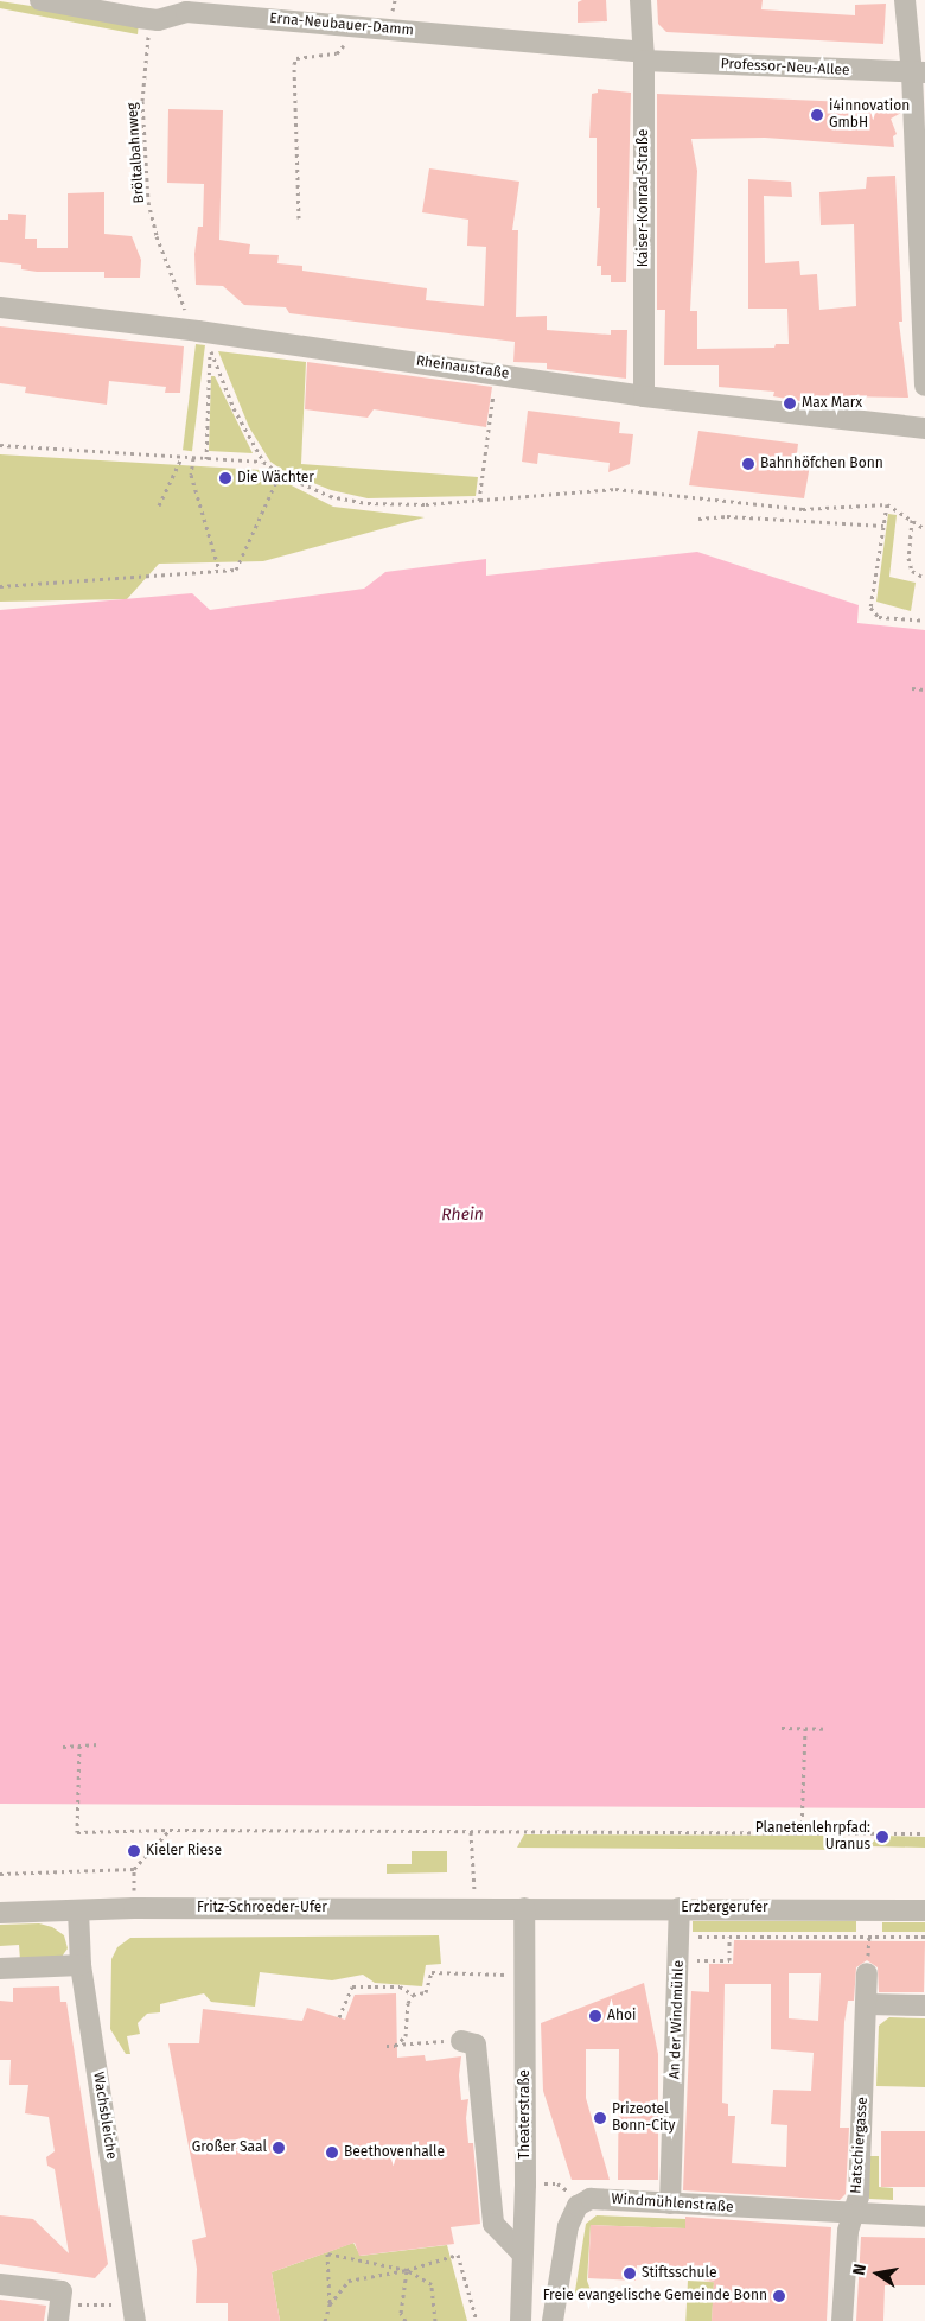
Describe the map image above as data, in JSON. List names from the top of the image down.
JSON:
{
  "streets": {
    "street": [
      "Erna-Neubauer-Damm",
      "Professor-Neu-Allee",
      "Kaiser-Konrad-Straße",
      "Rheinaustraße",
      "Fritz-Schroeder-Ufer",
      "Erzbergerufer",
      "An der Windmühle",
      "Theaterstraße",
      "Wachsbleiche",
      "Hatschiergasse",
      "Windmühlenstraße"
    ],
    "path": ["Bröltalbahnweg"]
  },
  "crossings": [
    ["Erna-Neubauer-Damm", "Professor-Neu-Allee"],
    ["Erna-Neubauer-Damm", "Bröltalbahnweg"],
    ["Erna-Neubauer-Damm", "Kaiser-Konrad-Straße"],
    ["Professor-Neu-Allee", "Kaiser-Konrad-Straße"],
    ["Bröltalbahnweg", "Rheinaustraße"],
    ["Kaiser-Konrad-Straße", "Rheinaustraße"],
    ["Fritz-Schroeder-Ufer", "Erzbergerufer"],
    ["Fritz-Schroeder-Ufer", "Theaterstraße"],
    ["Fritz-Schroeder-Ufer", "Wachsbleiche"],
    ["Erzbergerufer", "An der Windmühle"],
    ["Erzbergerufer", "Theaterstraße"],
    ["An der Windmühle", "Windmühlenstraße"],
    ["Hatschiergasse", "Windmühlenstraße"]
  ],
  "water": ["Rhein"],
  "places": [
    "i4innovation GmbH",
    "Max Marx",
    "Bahnhöfchen Bonn",
    "Die Wächter",
    "Planetenlehrpfad: Uranus",
    "Kieler Riese",
    "Ahoi",
    "Prizeotel Bonn-City",
    "Großer Saal",
    "Beethovenhalle",
    "Stiftsschule",
    "Freie evangelische Gemeinde Bonn"
  ],
  "north": "left"
}
